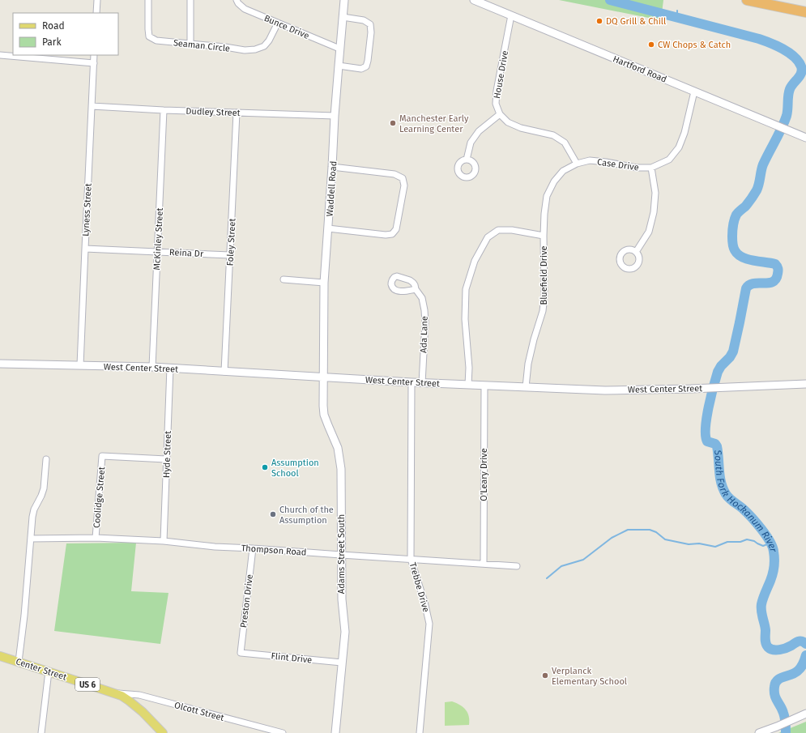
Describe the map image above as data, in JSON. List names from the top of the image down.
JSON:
{
  "streets": {
    "main road": [
      "Hartford Road",
      "Waddell Road",
      "West Center Street",
      "Adams Street South",
      "Center Street",
      "US 6"
    ],
    "street": [
      "Bunce Drive",
      "Seaman Circle",
      "House Drive",
      "Dudley Street",
      "Case Drive",
      "Lyness Street",
      "McKinley Street",
      "Foley Street",
      "Reina Dr",
      "Bluefield Drive",
      "Ada Lane",
      "Hyde Street",
      "O'Leary Drive",
      "Coolidge Street",
      "Thompson Road",
      "Trebbe Drive",
      "Preston Drive",
      "Flint Drive",
      "Olcott Street"
    ]
  },
  "crossings": [
    ["Bunce Drive", "Seaman Circle"],
    ["Bunce Drive", "Waddell Road"],
    ["Hartford Road", "House Drive"],
    ["Hartford Road", "Case Drive"],
    ["Dudley Street", "Waddell Road"],
    ["Dudley Street", "Lyness Street"],
    ["Dudley Street", "McKinley Street"],
    ["Dudley Street", "Foley Street"],
    ["Case Drive", "Bluefield Drive"],
    ["Waddell Road", "West Center Street"],
    ["Waddell Road", "Adams Street South"],
    ["Lyness Street", "Reina Dr"],
    ["Lyness Street", "West Center Street"],
    ["McKinley Street", "Reina Dr"],
    ["McKinley Street", "West Center Street"],
    ["Foley Street", "Reina Dr"],
    ["Foley Street", "West Center Street"],
    ["Bluefield Drive", "West Center Street"],
    ["Ada Lane", "West Center Street"],
    ["West Center Street", "Hyde Street"],
    ["West Center Street", "O'Leary Drive"],
    ["West Center Street", "Adams Street South"],
    ["West Center Street", "Trebbe Drive"],
    ["Hyde Street", "Coolidge Street"],
    ["Hyde Street", "Thompson Road"],
    ["O'Leary Drive", "Thompson Road"],
    ["Coolidge Street", "Thompson Road"],
    ["Thompson Road", "Adams Street South"],
    ["Thompson Road", "Trebbe Drive"],
    ["Thompson Road", "Preston Drive"],
    ["Adams Street South", "Flint Drive"],
    ["Preston Drive", "Flint Drive"],
    ["Center Street", "Olcott Street"]
  ],
  "water": ["South Fork Hockanum River"],
  "places": [
    "DQ Grill & Chill",
    "CW Chops & Catch",
    "Manchester Early Learning Center",
    "Assumption School",
    "Church of the Assumption",
    "Verplanck Elementary School"
  ],
  "legend": ["Road", "Park"]
}
